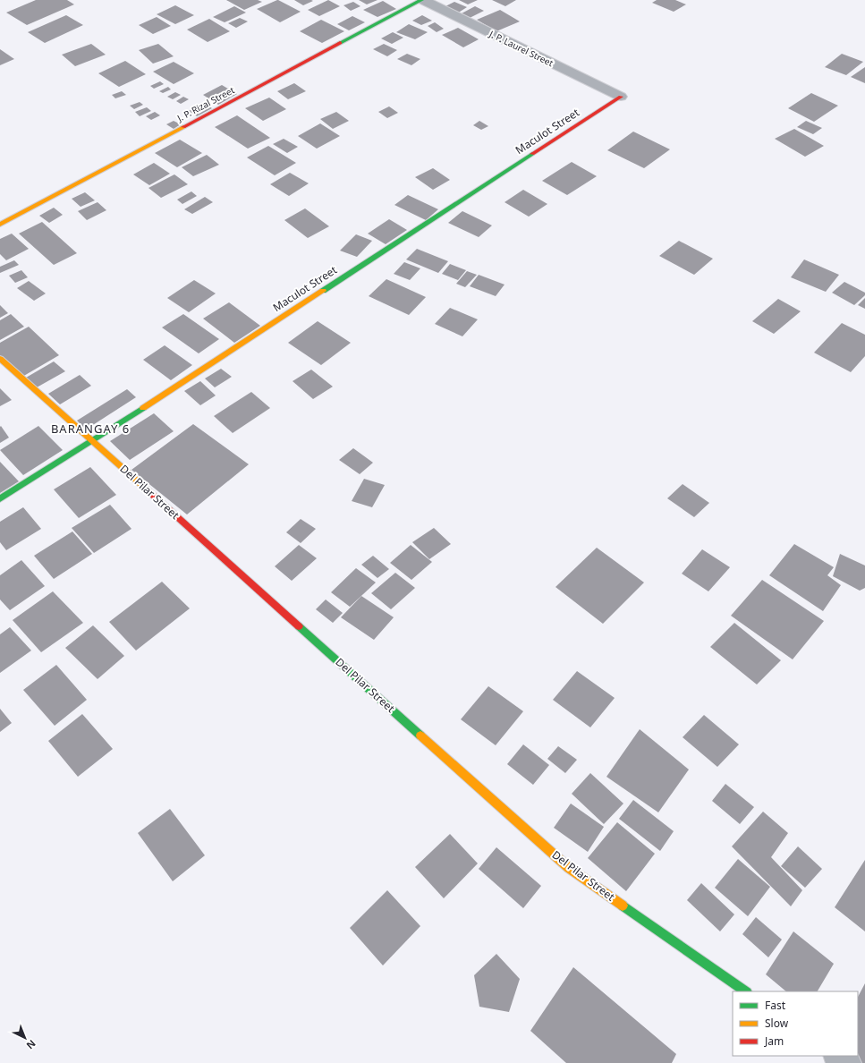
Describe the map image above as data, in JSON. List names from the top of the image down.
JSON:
{
  "streets": {
    "street": [
      "J. P. Laurel Street",
      "J. P. Rizal Street",
      "Maculot Street",
      "Del Pilar Street"
    ]
  },
  "crossings": [
    ["J. P. Laurel Street", "J. P. Rizal Street"],
    ["J. P. Laurel Street", "Maculot Street"],
    ["Maculot Street", "Del Pilar Street"]
  ],
  "districts": ["BARANGAY 6"],
  "legend": ["Fast", "Slow", "Jam"],
  "north": "bottom right"
}
